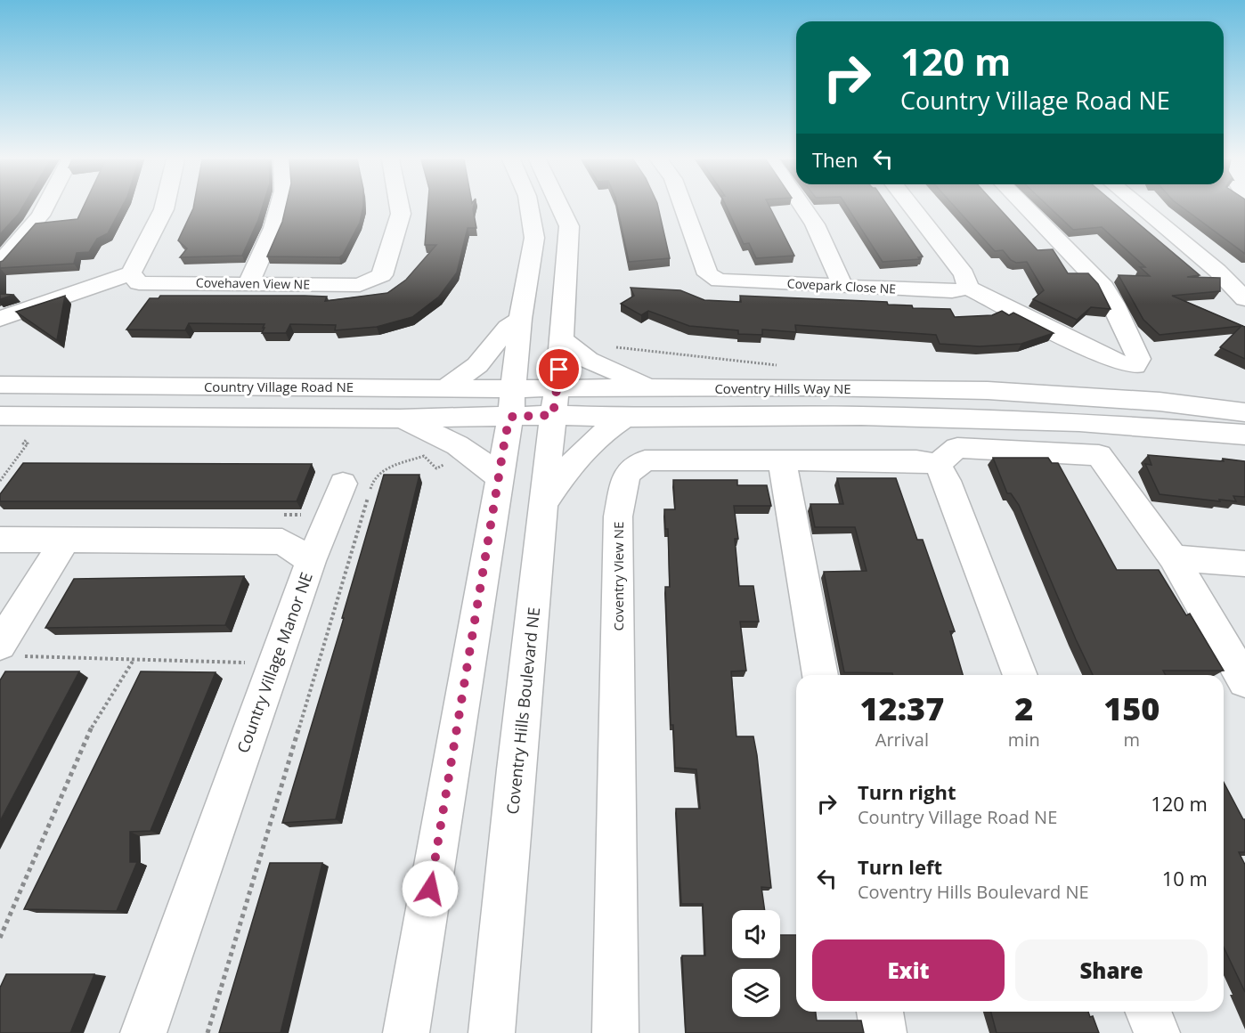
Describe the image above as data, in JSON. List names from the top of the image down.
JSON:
{
  "streets": {
    "street": [
      "Covehaven View NE",
      "Covepark Close NE",
      "Country Village Road NE",
      "Coventry Hills Way NE",
      "Coventry View NE",
      "Country Village Manor NE",
      "Coventry Hills Boulevard NE"
    ]
  },
  "crossings": [
    ["Country Village Road NE", "Coventry Hills Way NE"],
    ["Country Village Road NE", "Coventry Hills Boulevard NE"],
    ["Coventry Hills Way NE", "Coventry Hills Boulevard NE"]
  ],
  "page": {
    "turn": ["120 m", "Country Village Road NE"],
    "then": "Then",
    "eta": [
      "12:37",
      "Arrival",
      "2",
      "min",
      "150",
      "m"
    ],
    "list": [
      {
        "name": "Turn right",
        "note": "Country Village Road NE",
        "value": "120 m"
      },
      {
        "name": "Turn left",
        "note": "Coventry Hills Boulevard NE",
        "value": "10 m"
      }
    ],
    "buttons": ["Exit", "Share"]
  }
}
